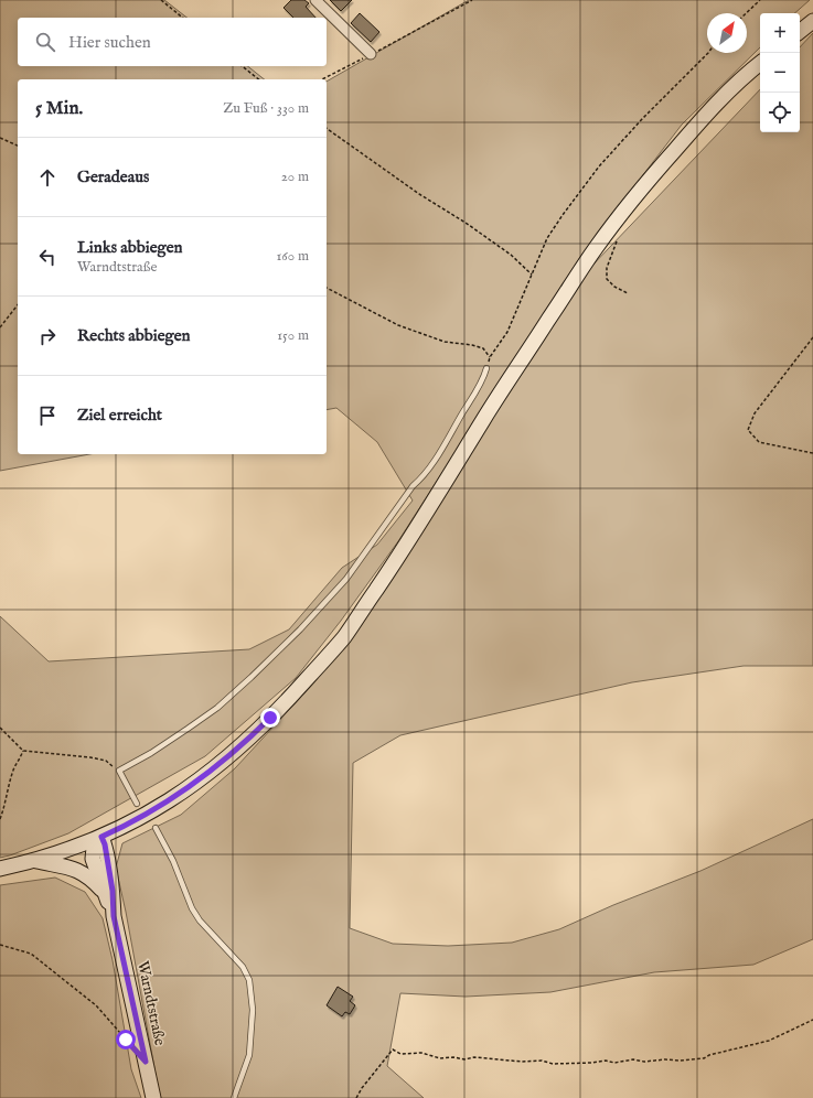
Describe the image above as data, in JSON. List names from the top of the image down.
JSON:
{
  "streets": {
    "main road": ["Warndtstraße"]
  },
  "north": "top right",
  "page": {
    "map_buttons": ["+", "−"],
    "search": "Hier suchen",
    "heading": ["5 Min.", "Zu Fuß · 330 m"],
    "list": [
      ["Geradeaus", "20 m"],
      ["Links abbiegen", "Warndtstraße", "160 m"],
      ["Rechts abbiegen", "150 m"],
      "Ziel erreicht"
    ]
  }
}
